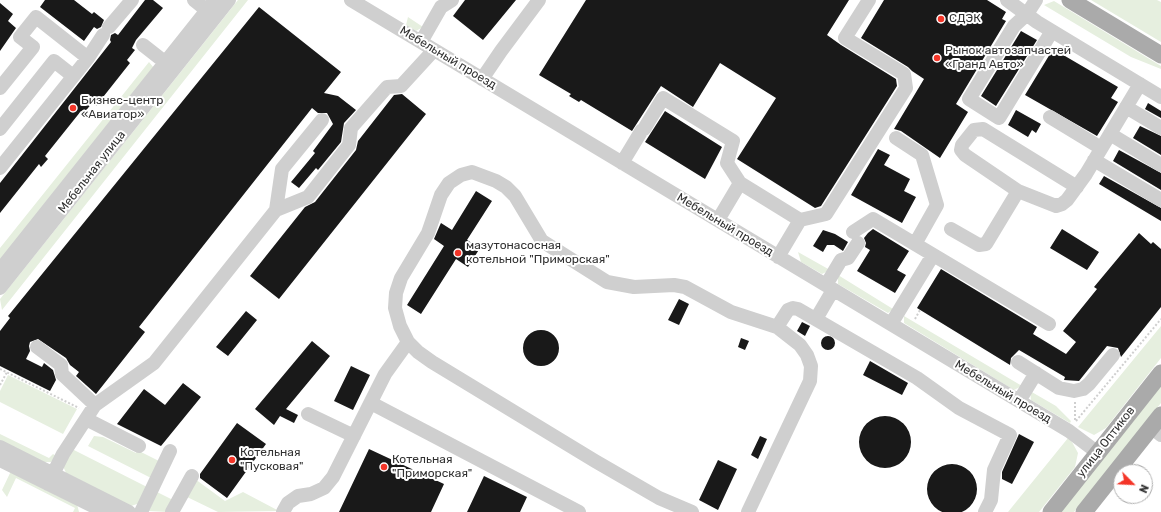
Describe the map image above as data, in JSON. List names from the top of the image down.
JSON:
{
  "streets": {
    "main road": ["улица Оптиков"],
    "street": ["Мебельный проезд", "Мебельная улица"]
  },
  "crossings": [
    ["Мебельный проезд", "улица Оптиков"]
  ],
  "places": [
    "СДЭК",
    "Рынок автозапчастей «Гранд Авто»",
    "Бизнес-центр «Авиатор»",
    "мазутонасосная котельной \"Приморская\"",
    "Котельная \"Пусковая\"",
    "Котельная \"Приморская\""
  ],
  "north": "bottom right"
}
